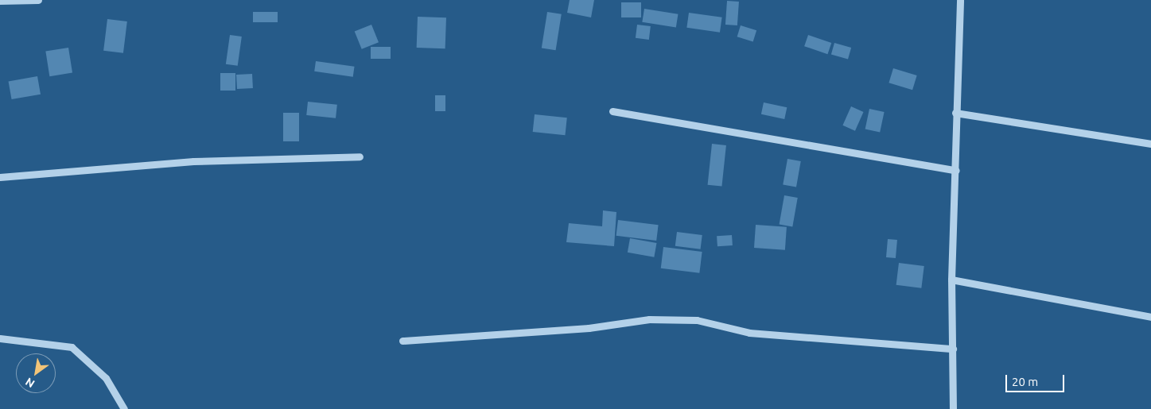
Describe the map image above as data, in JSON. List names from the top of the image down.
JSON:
{
  "scale_bar": "20 m",
  "north": "bottom left"
}
